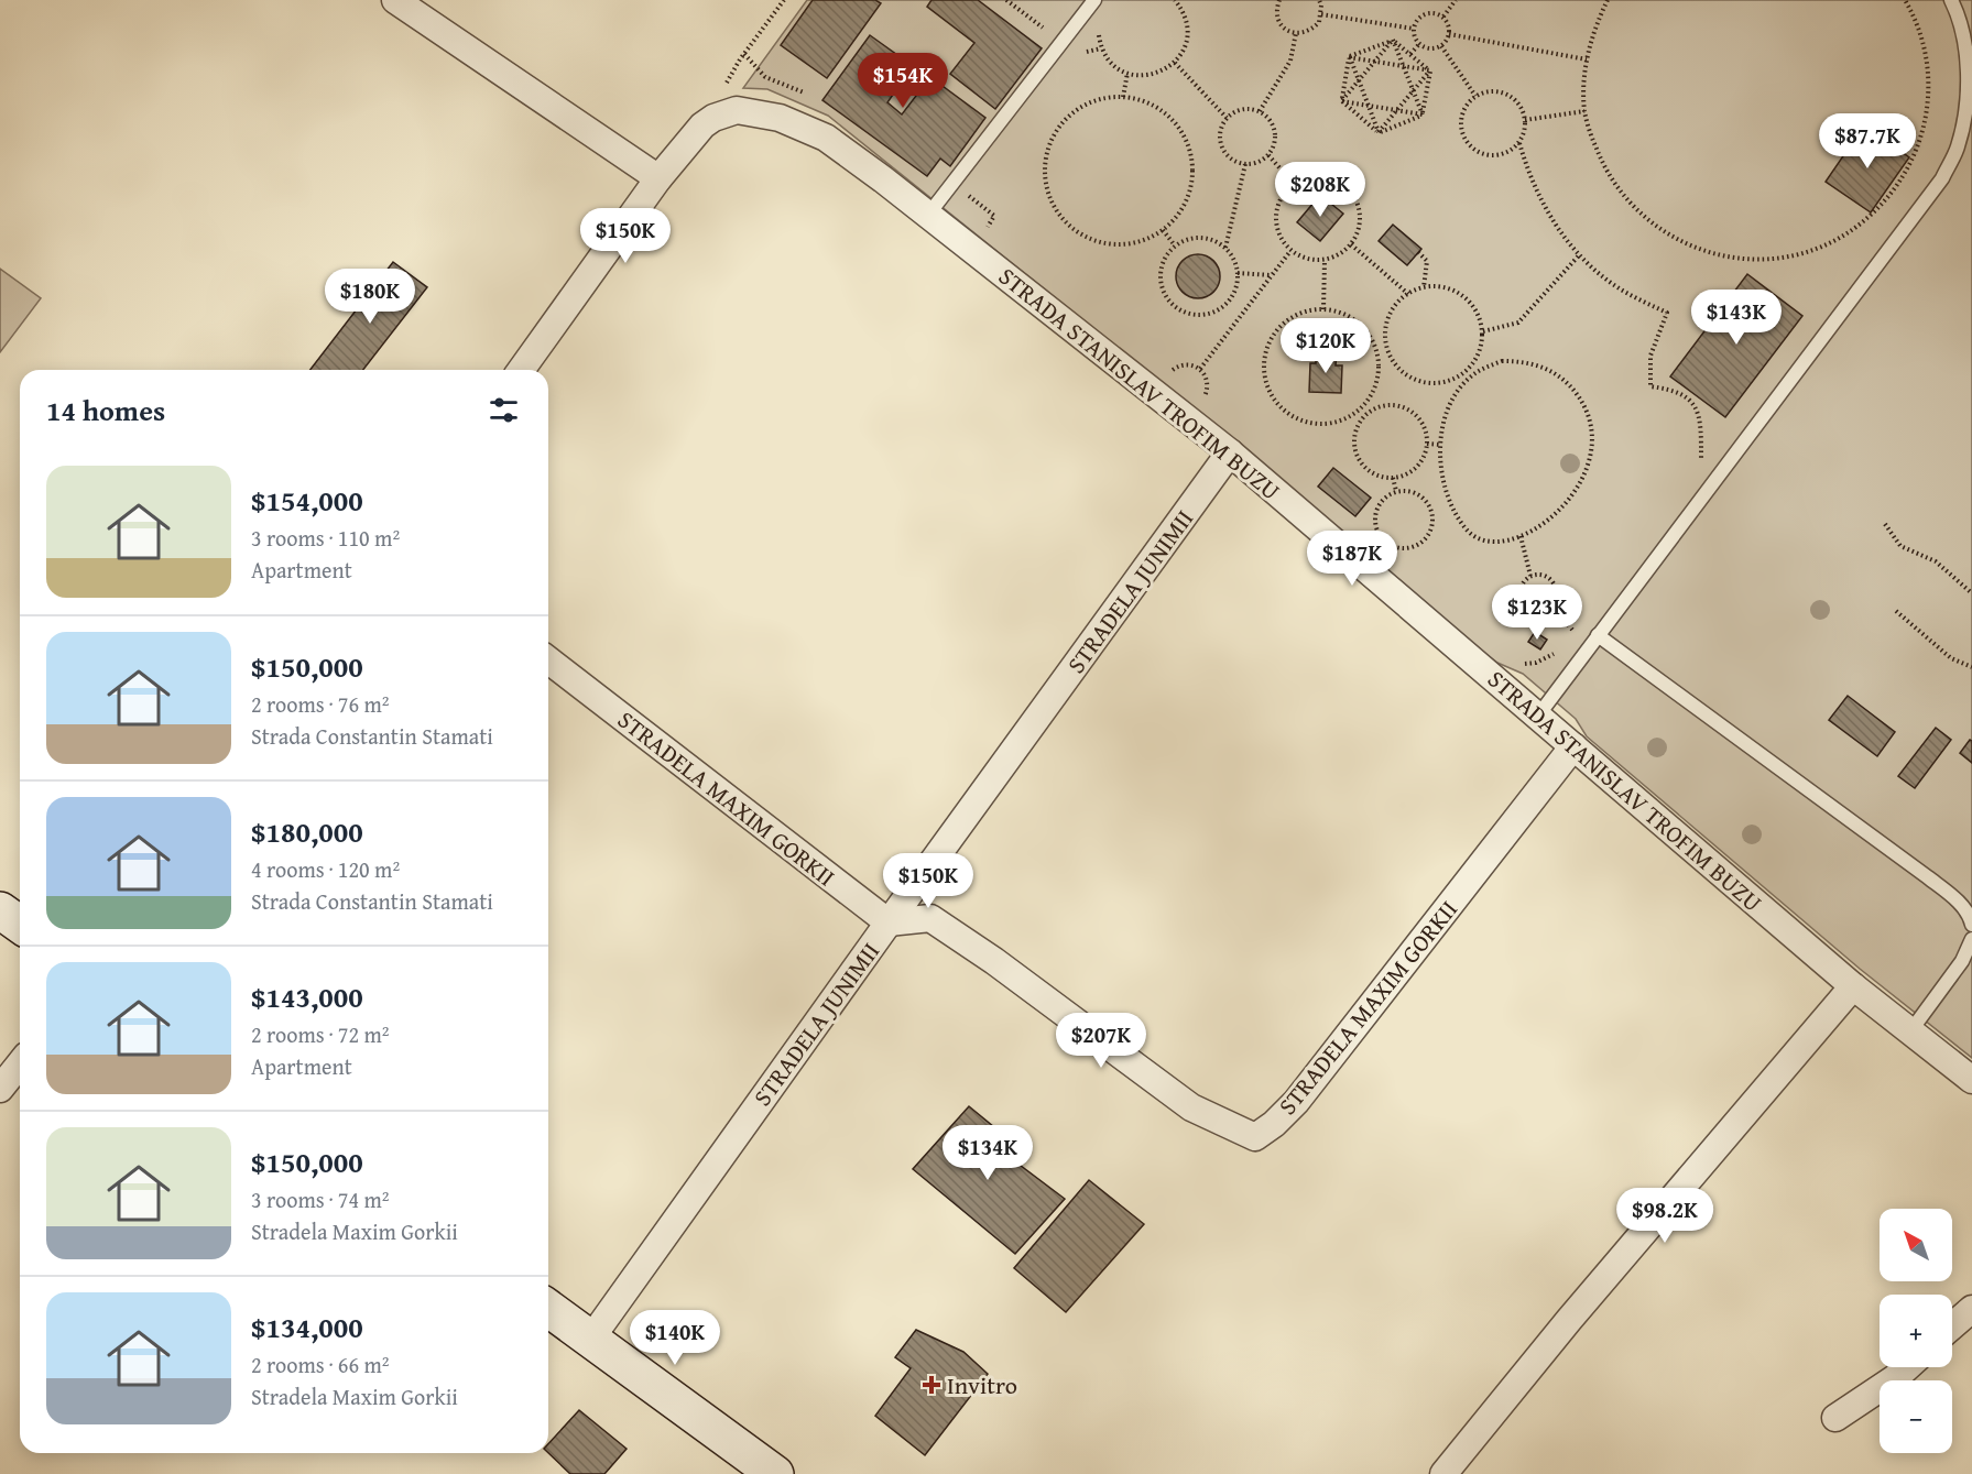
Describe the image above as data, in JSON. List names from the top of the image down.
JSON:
{
  "streets": {
    "street": ["STRADA STANISLAV TROFIM BUZU", "STRADELA JUNIMII", "STRADELA MAXIM GORKII"]
  },
  "crossings": [
    ["STRADA STANISLAV TROFIM BUZU", "STRADELA JUNIMII"],
    ["STRADA STANISLAV TROFIM BUZU", "STRADELA MAXIM GORKII"],
    ["STRADELA JUNIMII", "STRADELA MAXIM GORKII"]
  ],
  "places": {
    "health": ["Invitro"]
  },
  "north": "top left",
  "page": {
    "price": [
      "$154K",
      "$87.7K",
      "$208K",
      "$150K",
      "$180K",
      "$143K",
      "$120K",
      "$187K",
      "$123K",
      "$150K",
      "$207K",
      "$134K",
      "$98.2K",
      "$140K"
    ],
    "heading": "14 homes",
    "list": [
      {
        "name": "$154,000",
        "note": "3 rooms · 110 m² · Apartment"
      },
      {
        "name": "$150,000",
        "note": "2 rooms · 76 m² · Strada Constantin Stamati"
      },
      {
        "name": "$180,000",
        "note": "4 rooms · 120 m² · Strada Constantin Stamati"
      },
      {
        "name": "$143,000",
        "note": "2 rooms · 72 m² · Apartment"
      },
      {
        "name": "$150,000",
        "note": "3 rooms · 74 m² · Stradela Maxim Gorkii"
      },
      {
        "name": "$134,000",
        "note": "2 rooms · 66 m² · Stradela Maxim Gorkii"
      }
    ],
    "map_buttons": ["+", "−"]
  }
}
